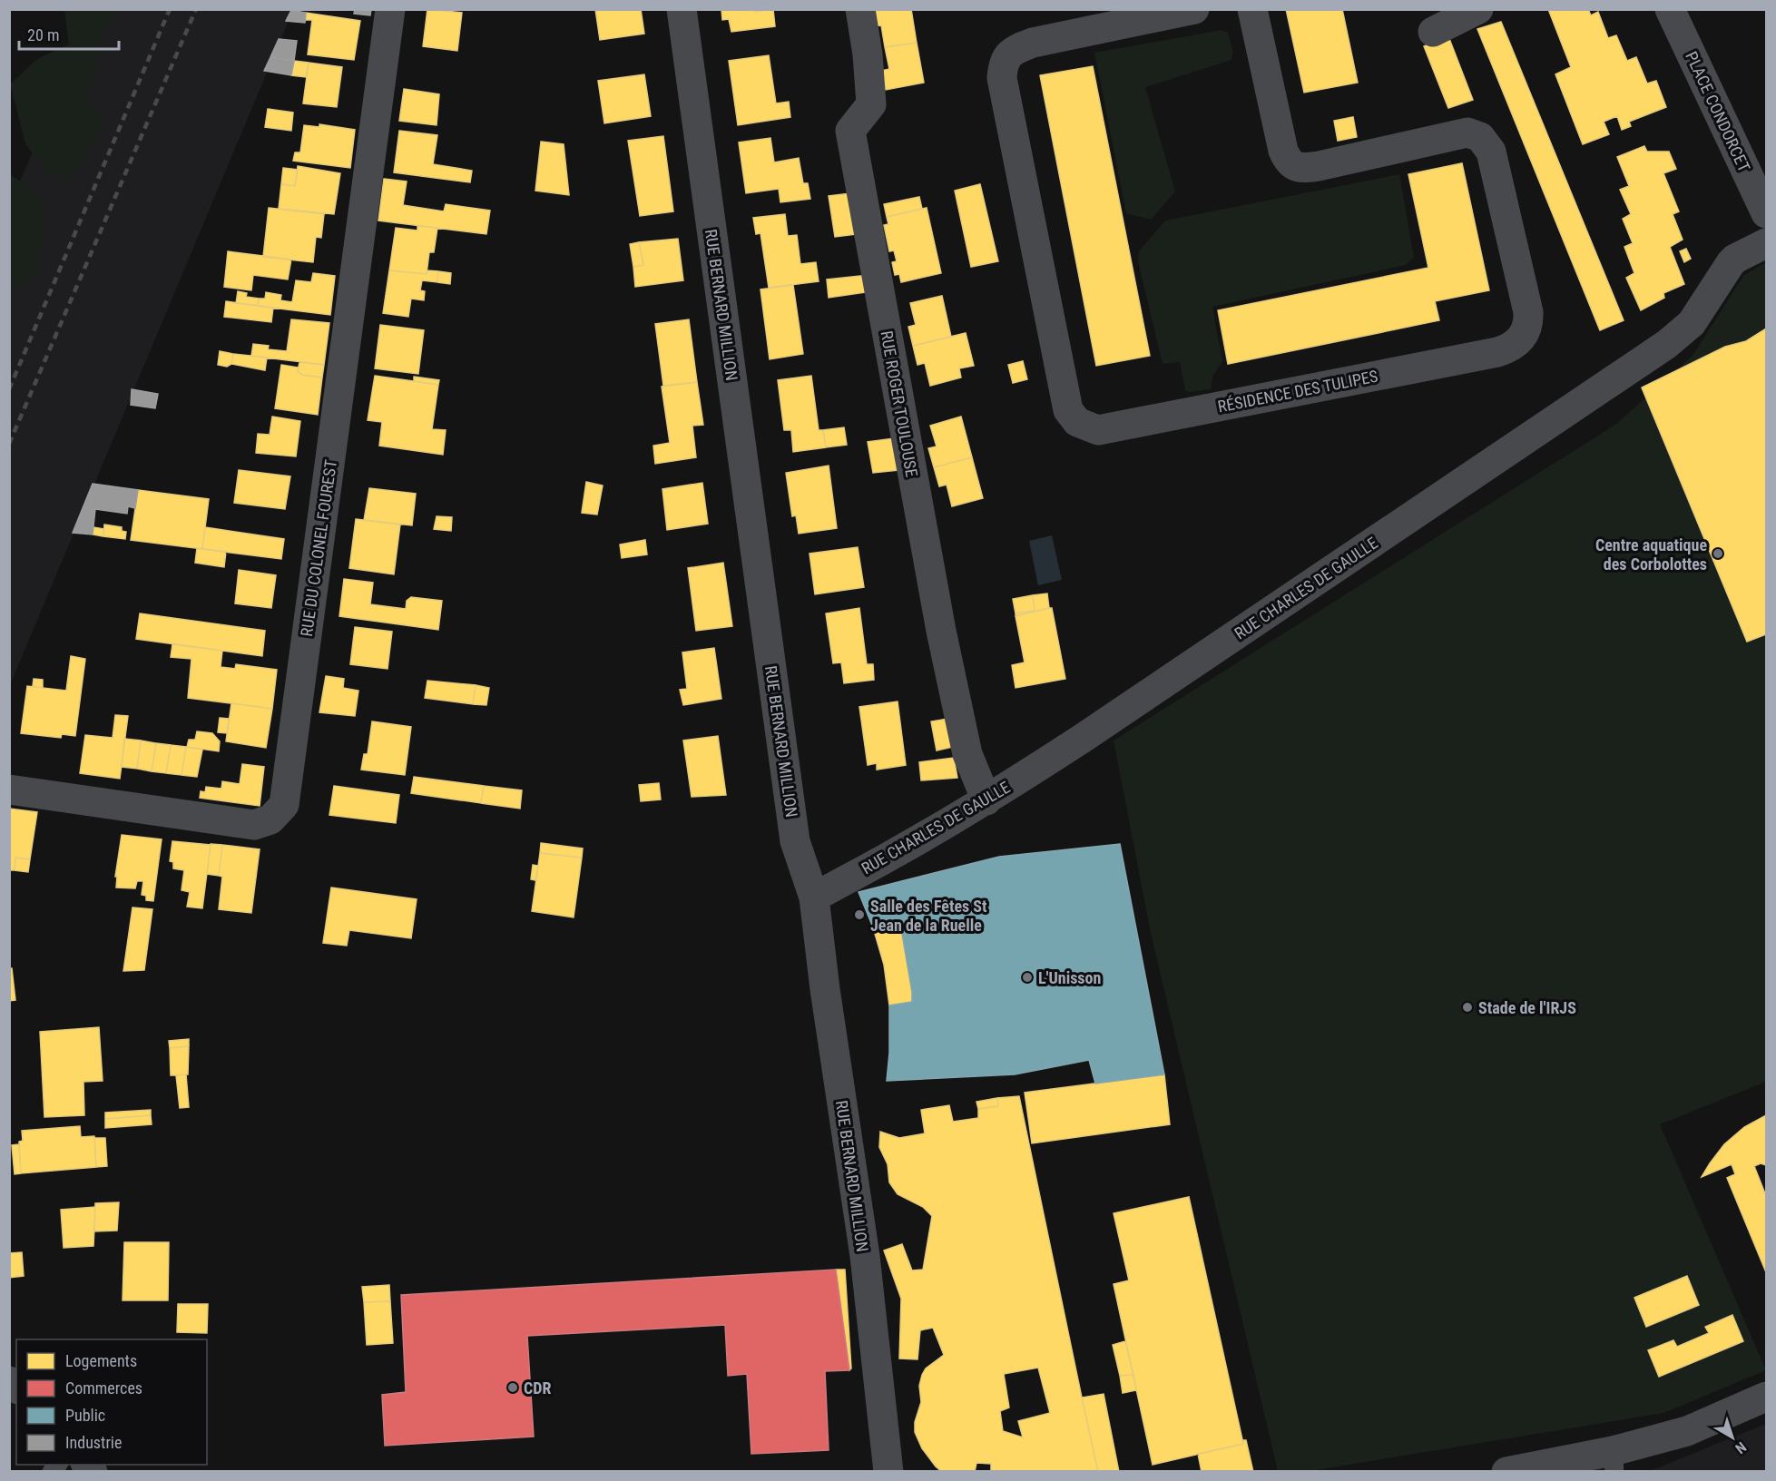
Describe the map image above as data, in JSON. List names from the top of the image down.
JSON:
{
  "streets": {
    "street": [
      "PLACE CONDORCET",
      "RUE BERNARD MILLION",
      "RÉSIDENCE DES TULIPES",
      "RUE ROGER TOULOUSE",
      "RUE DU COLONEL FOUREST",
      "RUE CHARLES DE GAULLE"
    ]
  },
  "crossings": [
    ["RUE BERNARD MILLION", "RUE CHARLES DE GAULLE"],
    ["RUE ROGER TOULOUSE", "RUE CHARLES DE GAULLE"]
  ],
  "places": [
    "Centre aquatique des Corbolottes",
    "Salle des Fêtes St Jean de la Ruelle",
    "L'Unisson",
    "Stade de l'IRJS",
    "CDR"
  ],
  "legend": [
    "Logements",
    "Commerces",
    "Public",
    "Industrie"
  ],
  "scale_bar": "20 m",
  "north": "bottom right"
}
